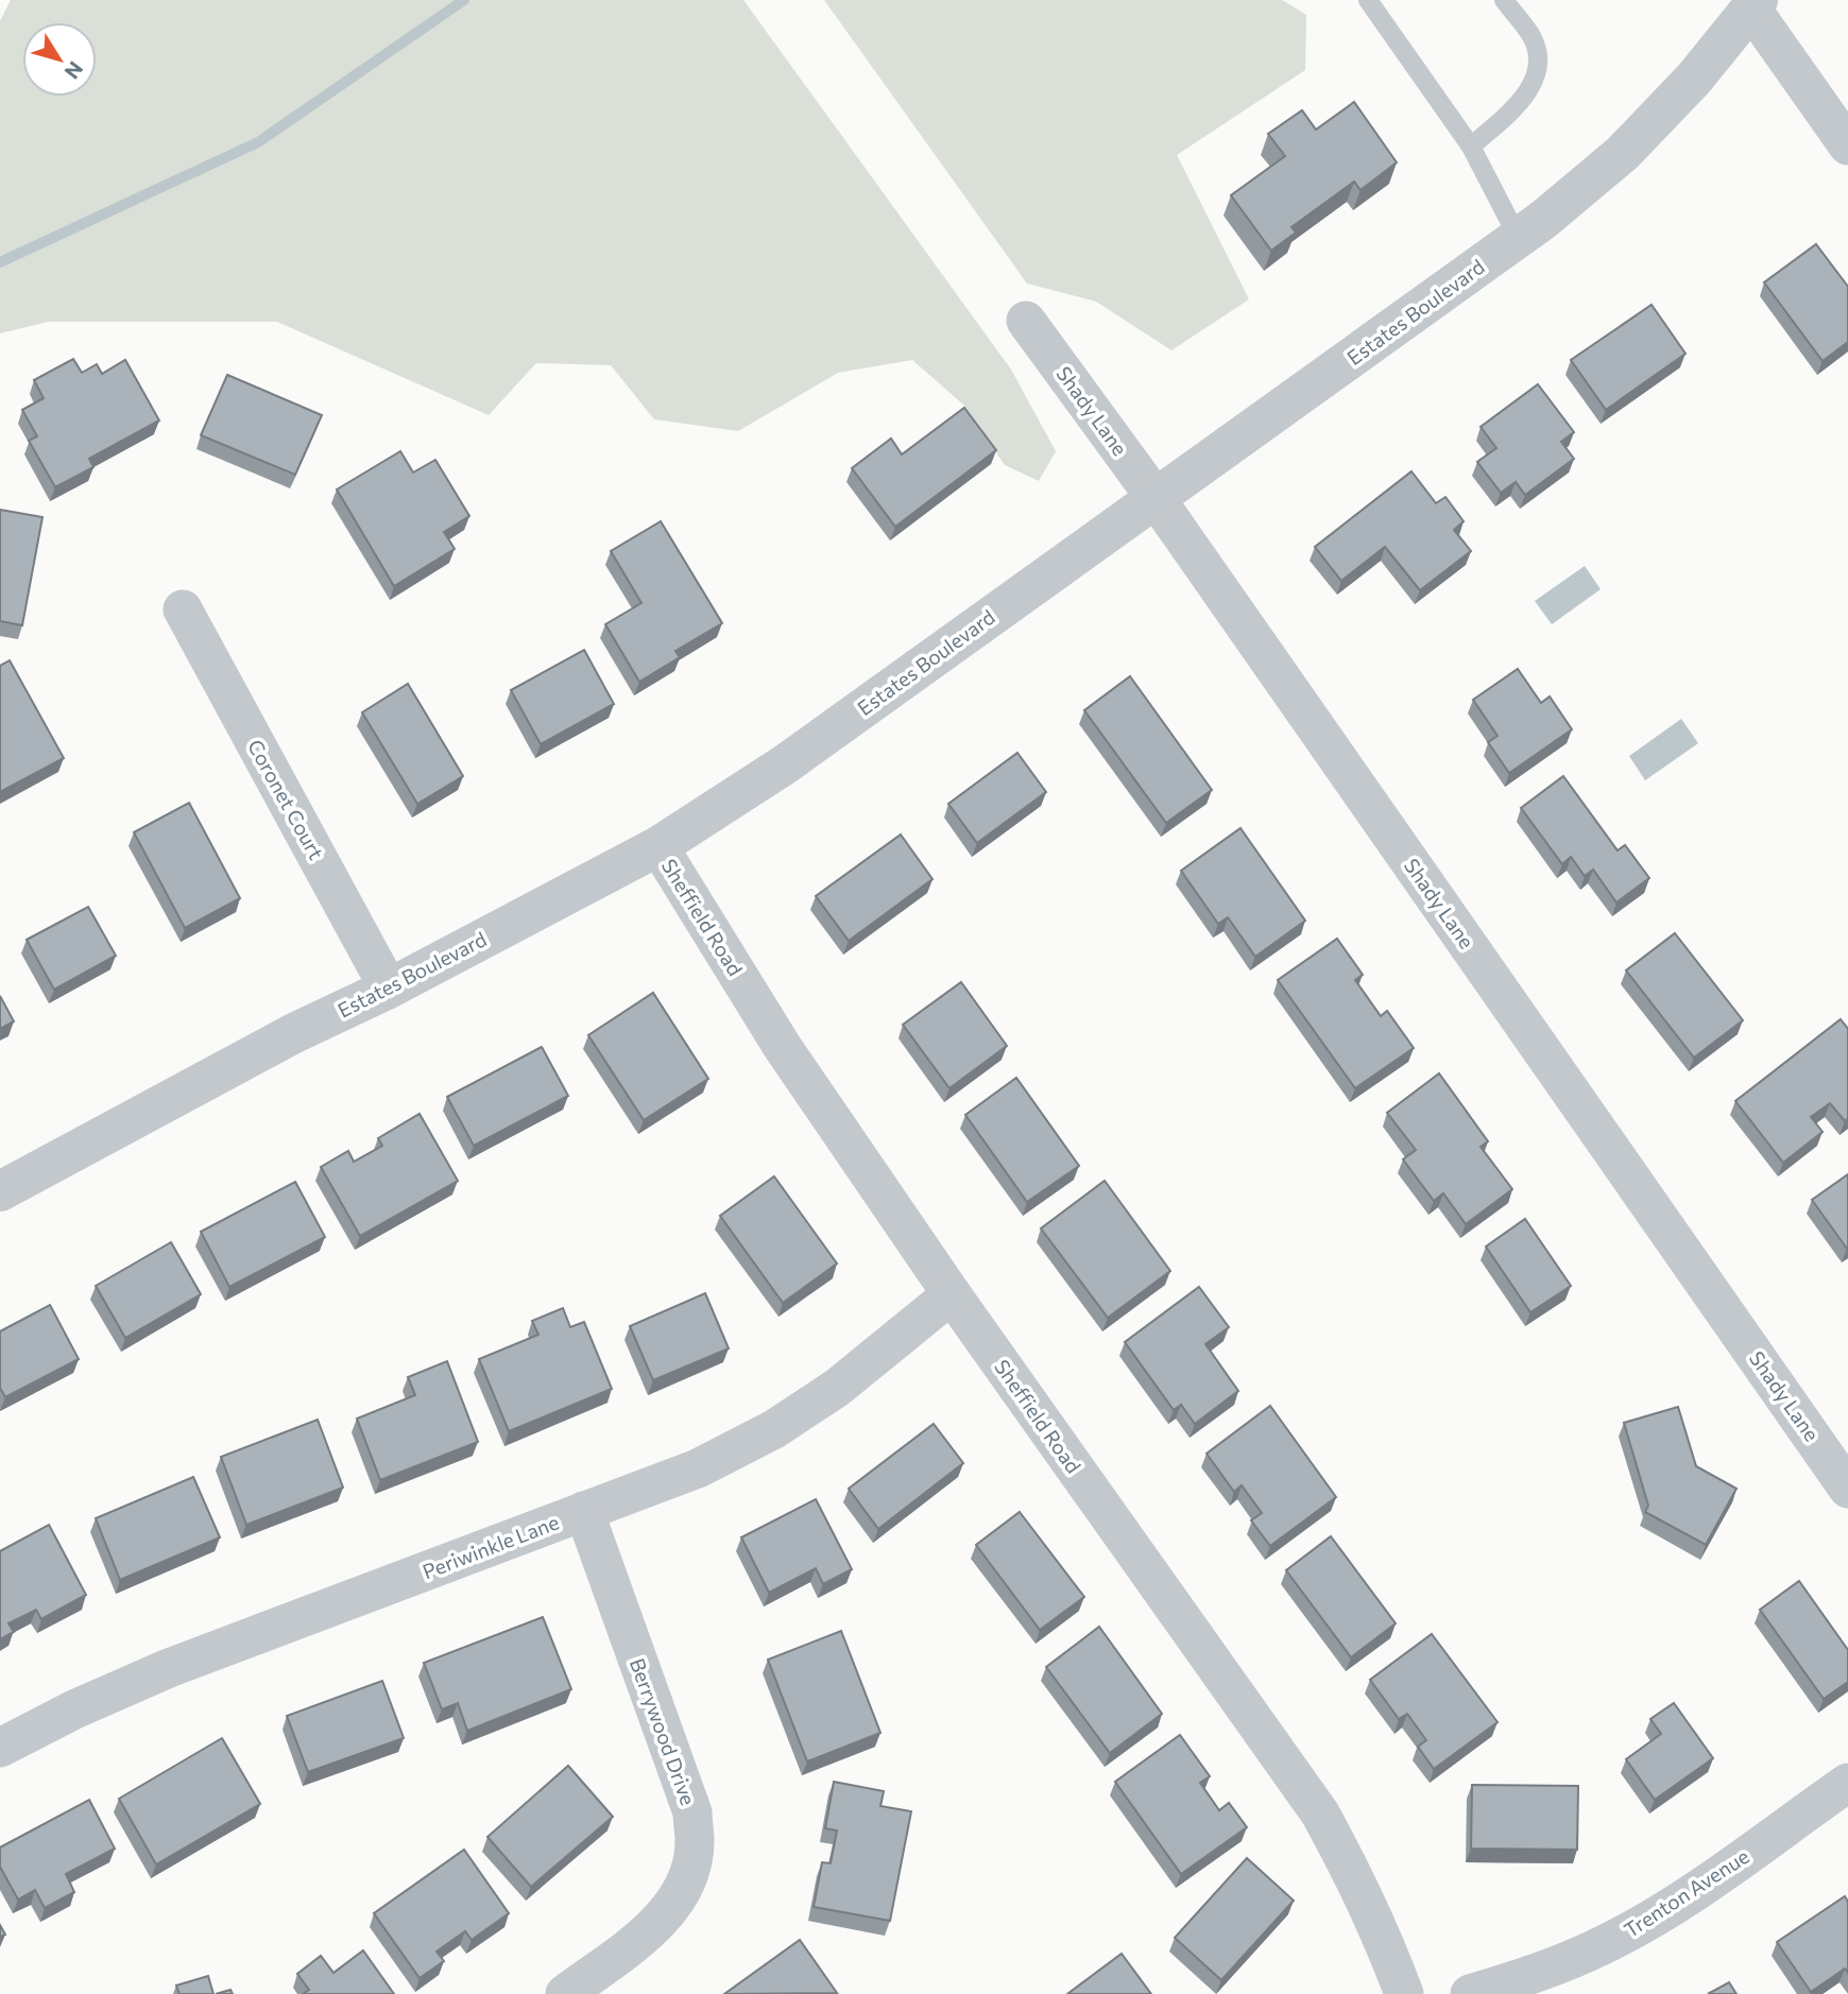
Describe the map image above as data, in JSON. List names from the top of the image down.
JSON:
{
  "streets": {
    "street": [
      "Estates Boulevard",
      "Shady Lane",
      "Coronet Court",
      "Sheffield Road",
      "Periwinkle Lane",
      "Berrywood Drive",
      "Trenton Avenue"
    ]
  },
  "crossings": [
    ["Estates Boulevard", "Shady Lane"],
    ["Estates Boulevard", "Coronet Court"],
    ["Estates Boulevard", "Sheffield Road"],
    ["Sheffield Road", "Periwinkle Lane"],
    ["Periwinkle Lane", "Berrywood Drive"]
  ],
  "north": "bottom right"
}
